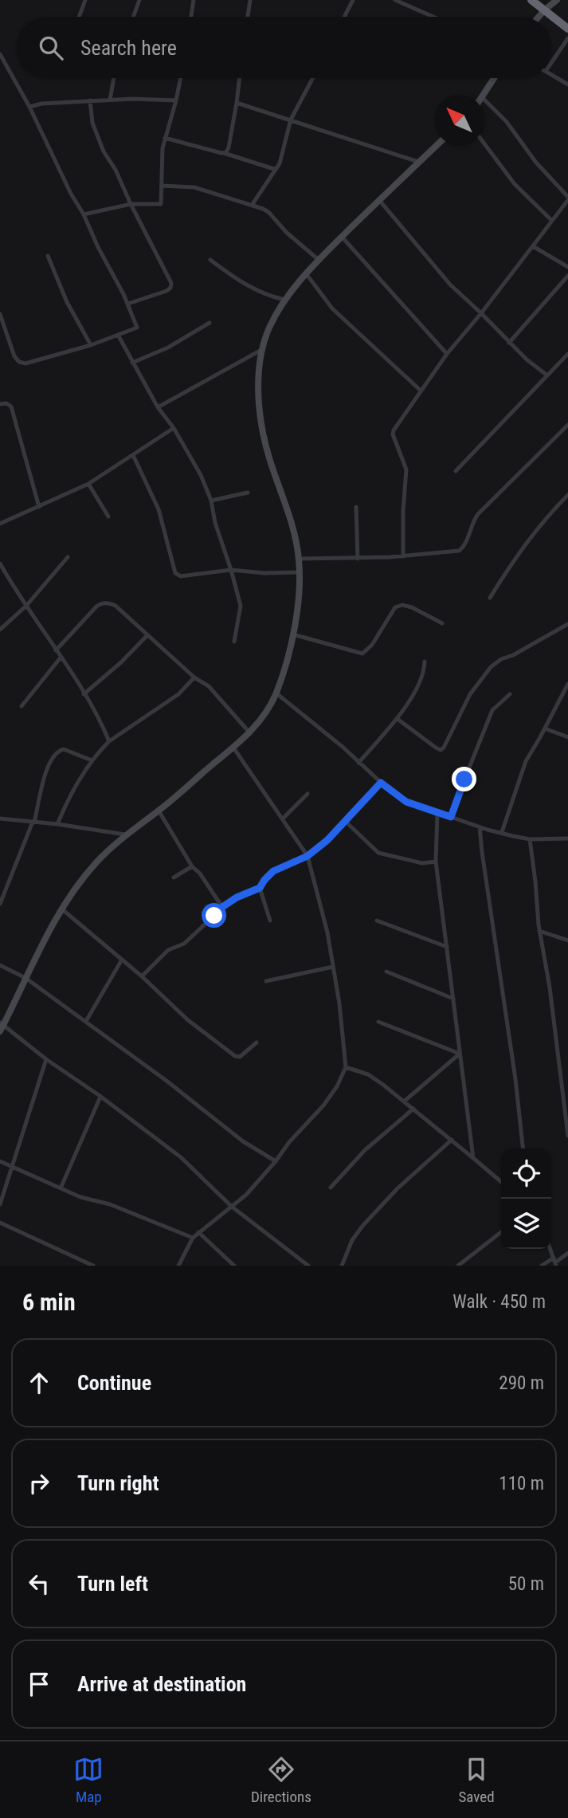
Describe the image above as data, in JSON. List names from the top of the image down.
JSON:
{
  "north": "top left",
  "page": {
    "search": "Search here",
    "heading": ["6 min", "Walk · 450 m"],
    "list": [
      ["Continue", "290 m"],
      ["Turn right", "110 m"],
      ["Turn left", "50 m"],
      "Arrive at destination"
    ],
    "nav": ["Map", "Directions", "Saved"]
  }
}
